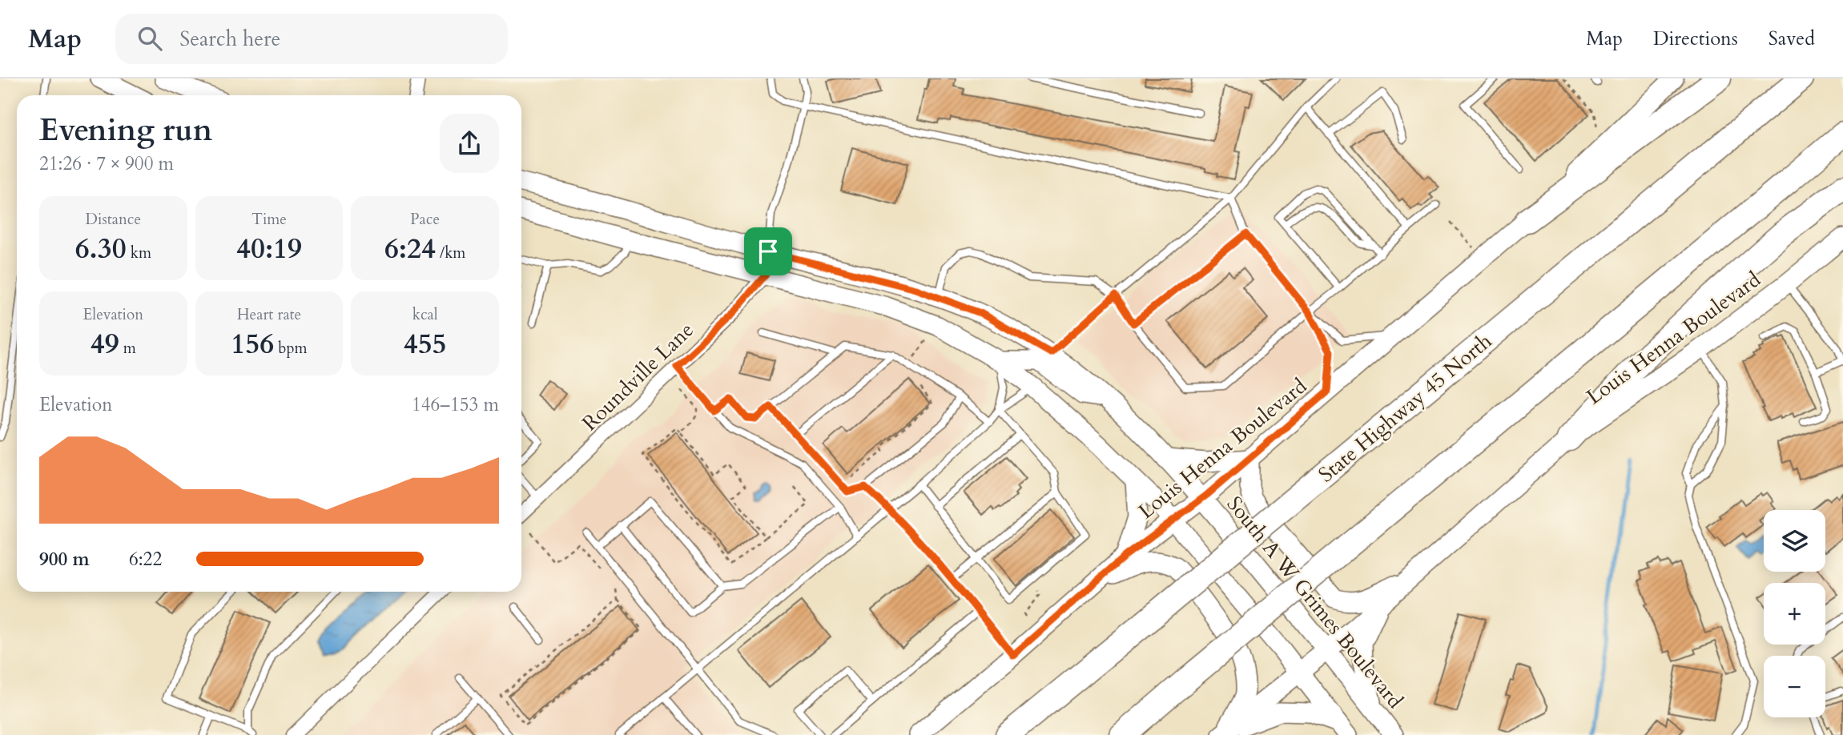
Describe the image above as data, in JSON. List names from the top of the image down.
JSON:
{
  "streets": {
    "highway": ["State Highway 45 North"],
    "main road": ["Louis Henna Boulevard", "South A W Grimes Boulevard"],
    "street": ["Roundville Lane"]
  },
  "crossings": [
    ["Louis Henna Boulevard", "South A W Grimes Boulevard"]
  ],
  "page": {
    "header": "Map",
    "search": "Search here",
    "nav": ["Map", "Directions", "Saved"],
    "heading": ["Evening run", "21:26 · 7 × 900 m"],
    "stats": [
      ["Distance", "6.30 km"],
      ["Time", "40:19"],
      ["Pace", "6:24 /km"],
      ["Elevation", "49 m"],
      ["Heart rate", "156 bpm"],
      ["kcal", "455"]
    ],
    "chart": ["Elevation", "146–153 m"],
    "map_buttons": ["+", "−"],
    "list": [
      {
        "name": "900 m",
        "note": "6:22"
      }
    ]
  }
}
